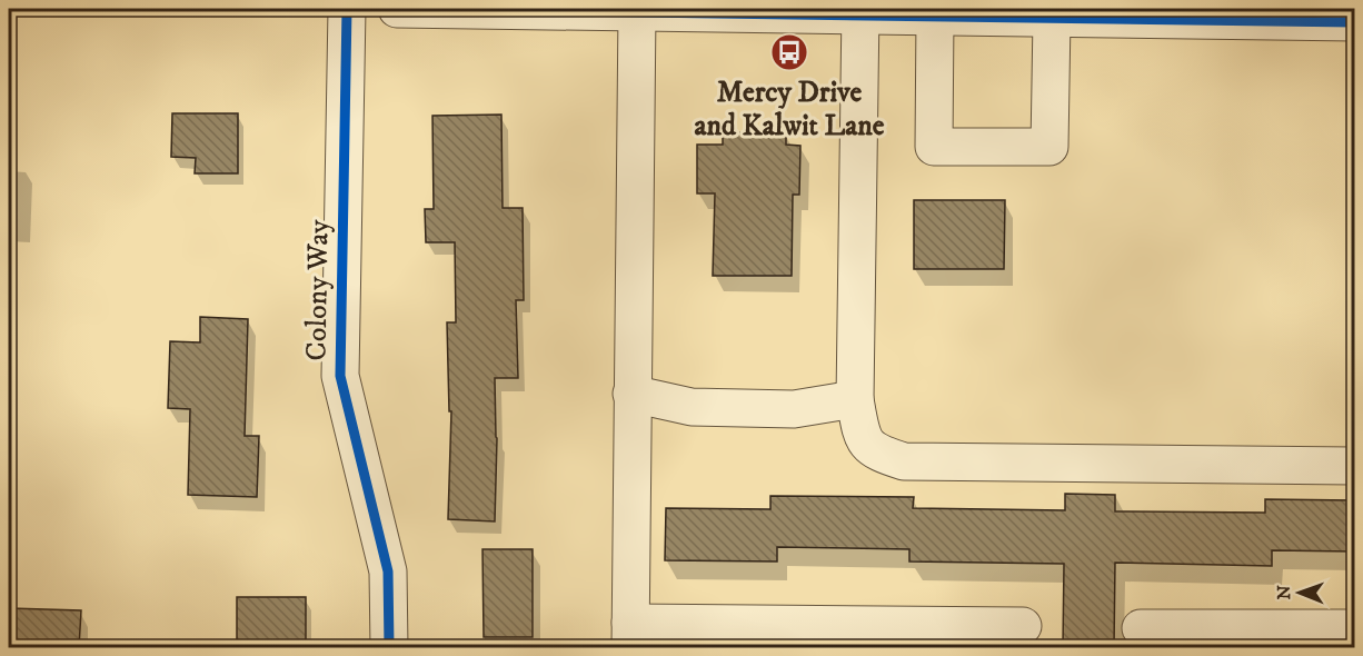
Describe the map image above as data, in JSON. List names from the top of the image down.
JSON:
{
  "streets": {
    "street": ["Colony Way"]
  },
  "places": {
    "bus stop": ["Mercy Drive and Kalwit Lane"]
  },
  "north": "left"
}
